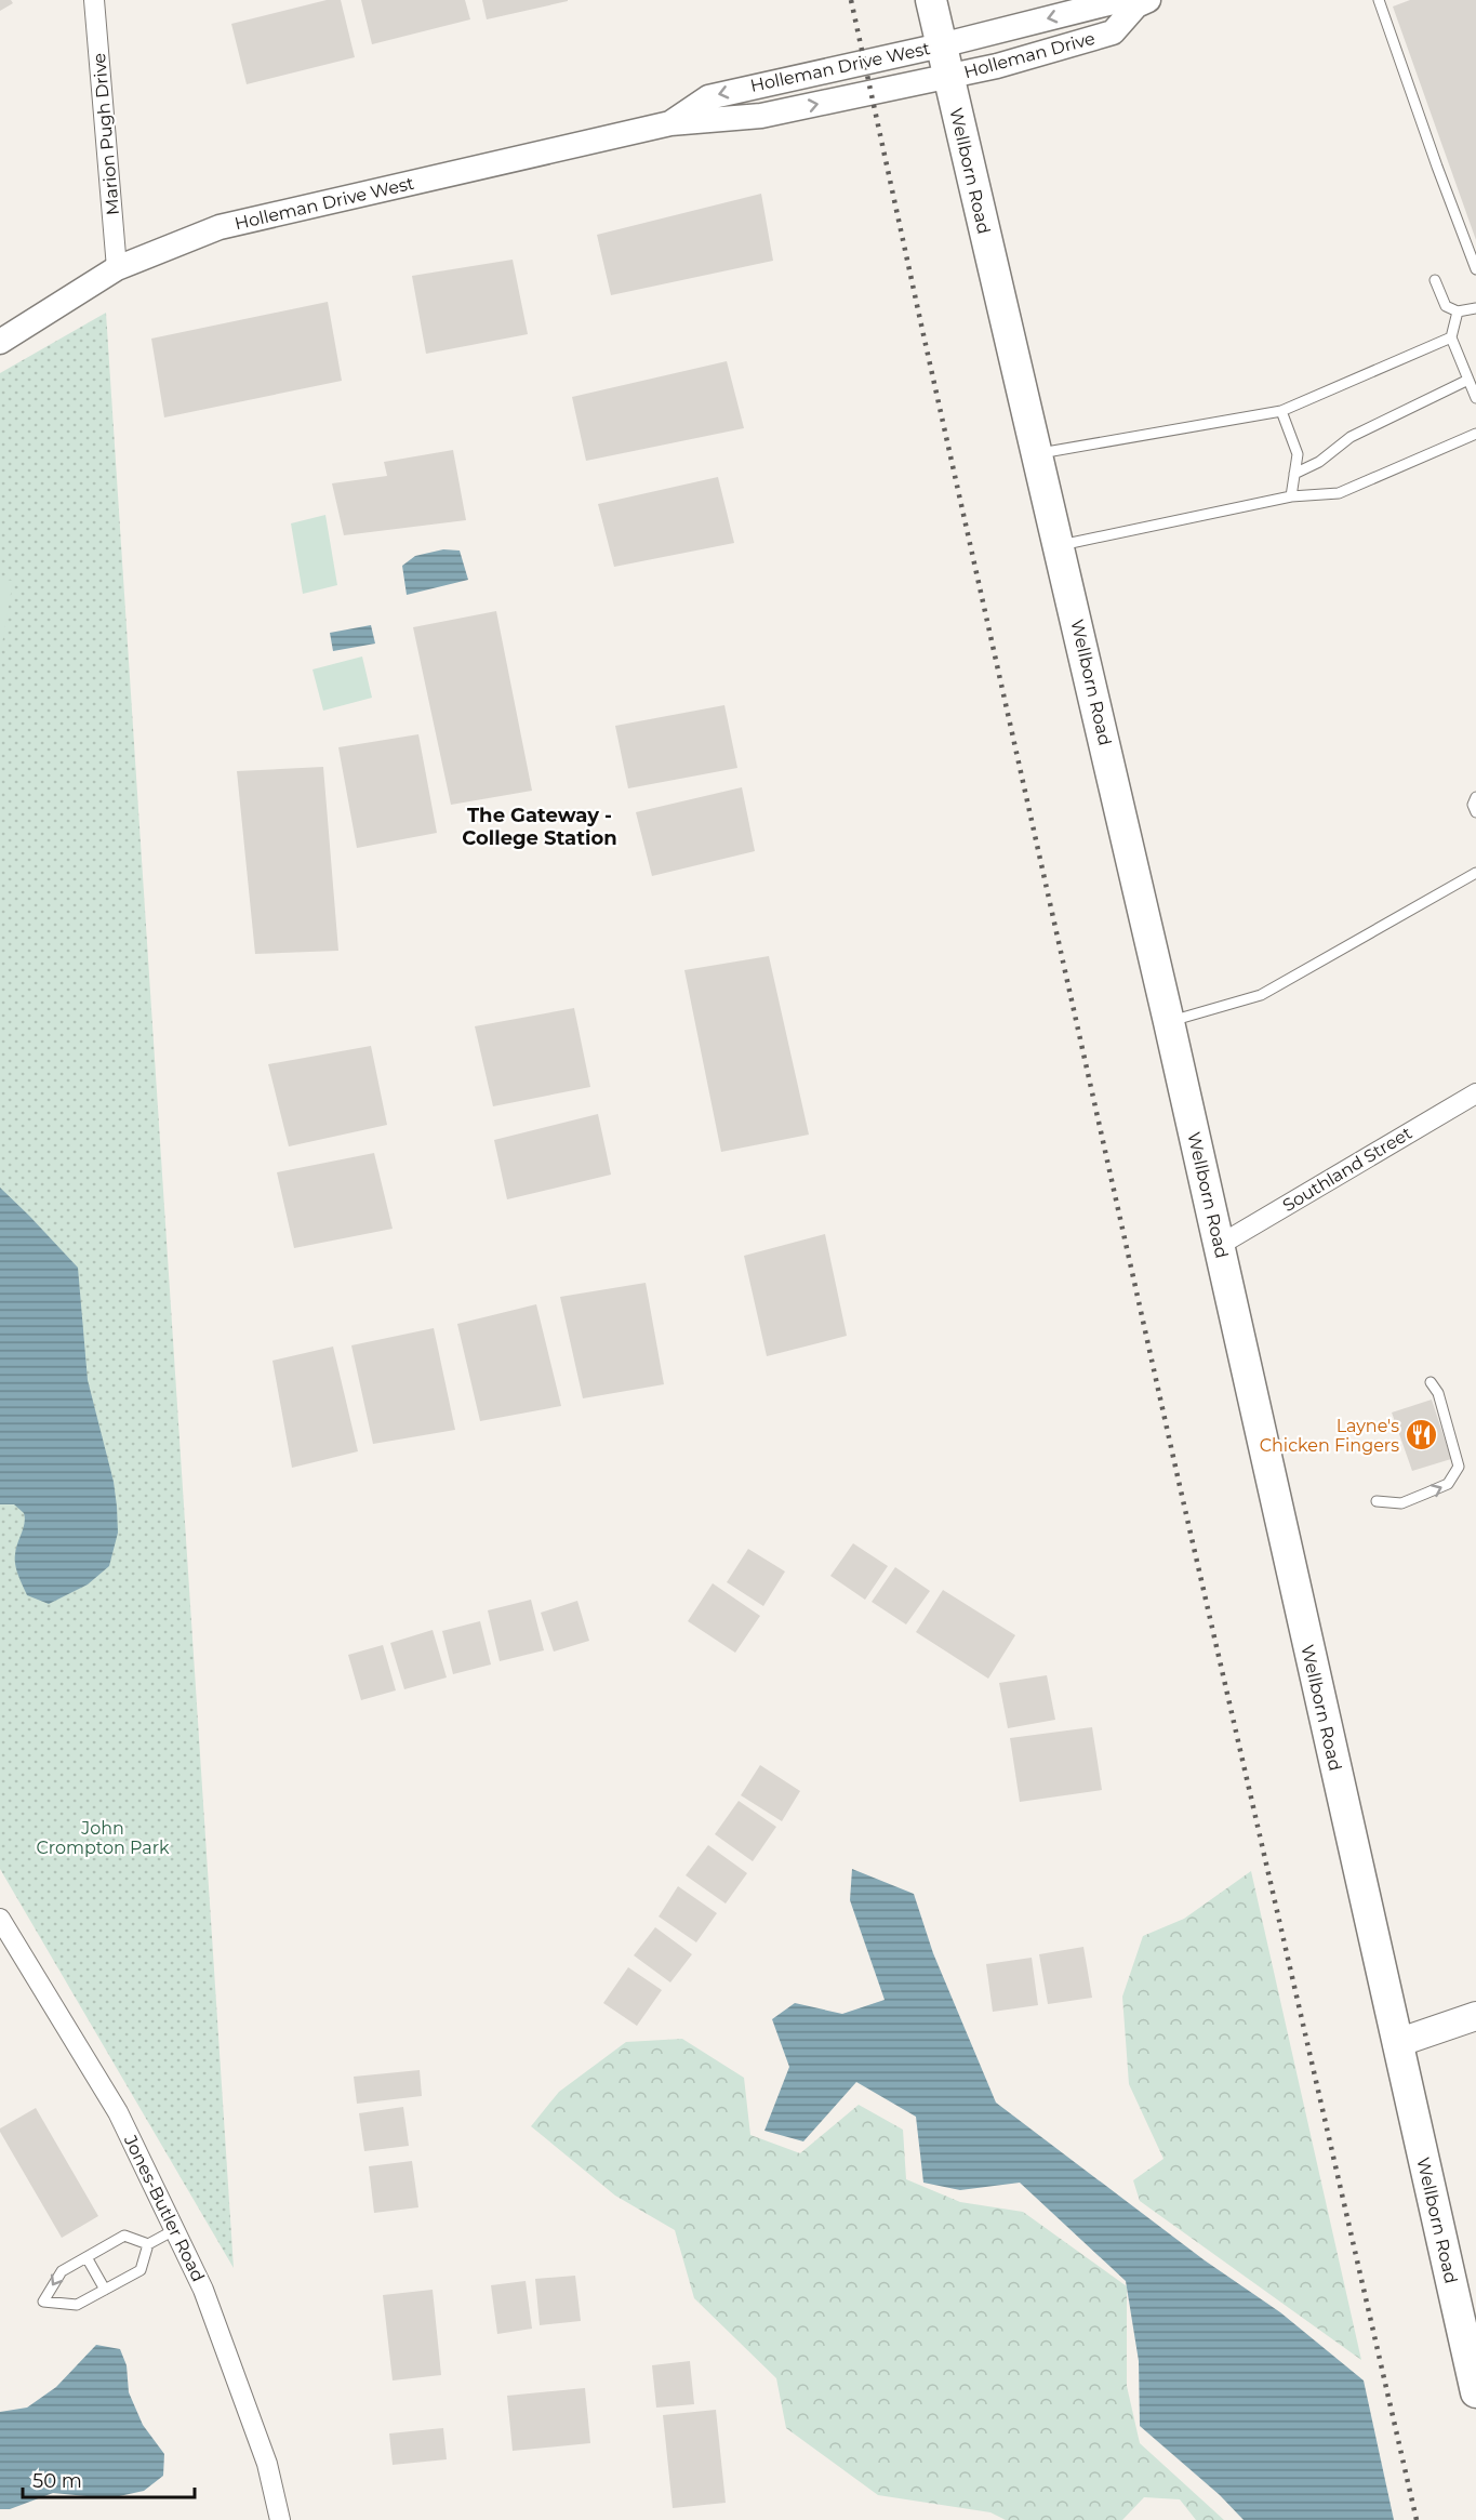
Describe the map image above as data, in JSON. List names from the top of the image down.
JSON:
{
  "streets": {
    "main road": ["Wellborn Road"],
    "street": [
      "Holleman Drive",
      "Holleman Drive West",
      "Marion Pugh Drive",
      "Southland Street",
      "Jones-Butler Road"
    ]
  },
  "crossings": [
    ["Holleman Drive", "Holleman Drive West"],
    ["Holleman Drive", "Wellborn Road"],
    ["Holleman Drive West", "Marion Pugh Drive"],
    ["Holleman Drive West", "Wellborn Road"],
    ["Wellborn Road", "Southland Street"]
  ],
  "districts": ["The Gateway - College Station"],
  "parks": ["John Crompton Park"],
  "places": {
    "restaurant": ["Layne's Chicken Fingers"]
  },
  "scale_bar": "50 m"
}
